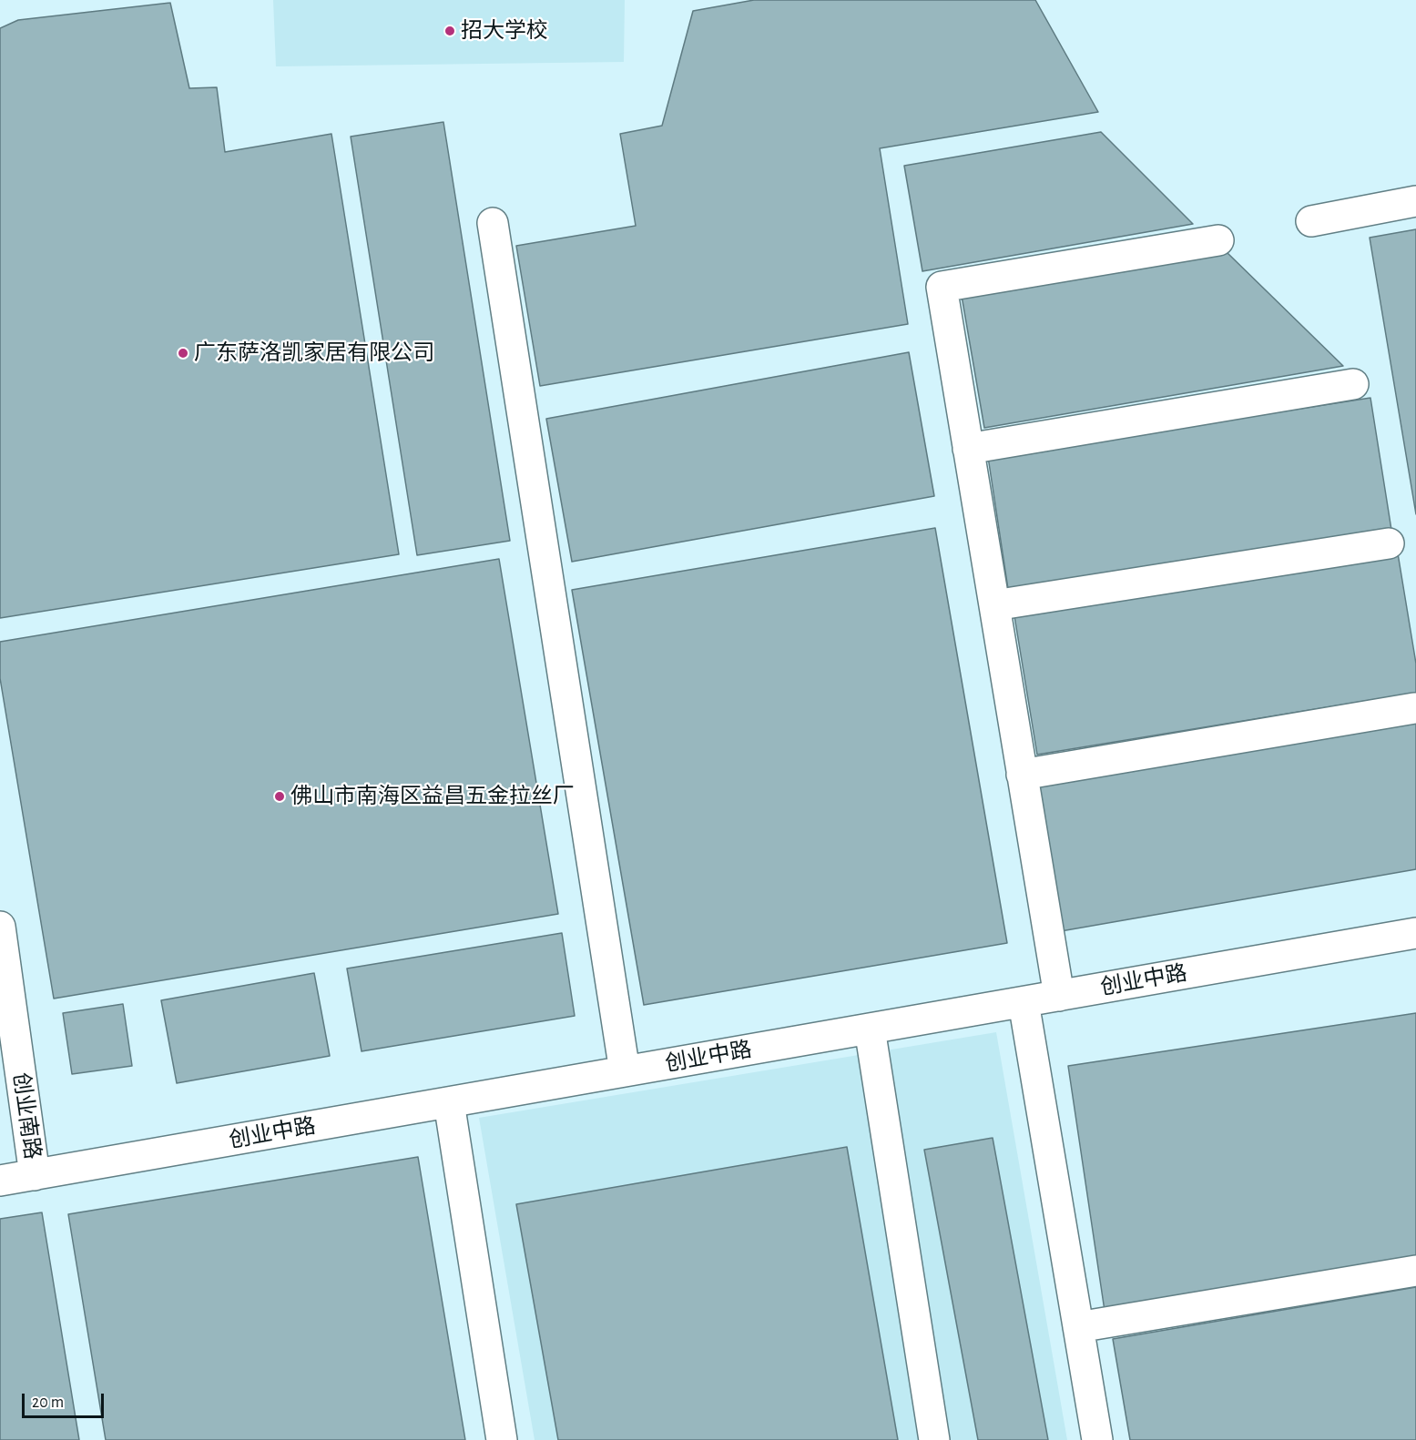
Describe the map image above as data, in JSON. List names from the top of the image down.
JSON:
{
  "streets": {
    "street": ["创业中路", "创业南路"]
  },
  "crossings": [
    ["创业中路", "创业南路"]
  ],
  "places": ["招大学校", "广东萨洛凯家居有限公司", "佛山市南海区益昌五金拉丝厂"],
  "scale_bar": "20 m"
}
